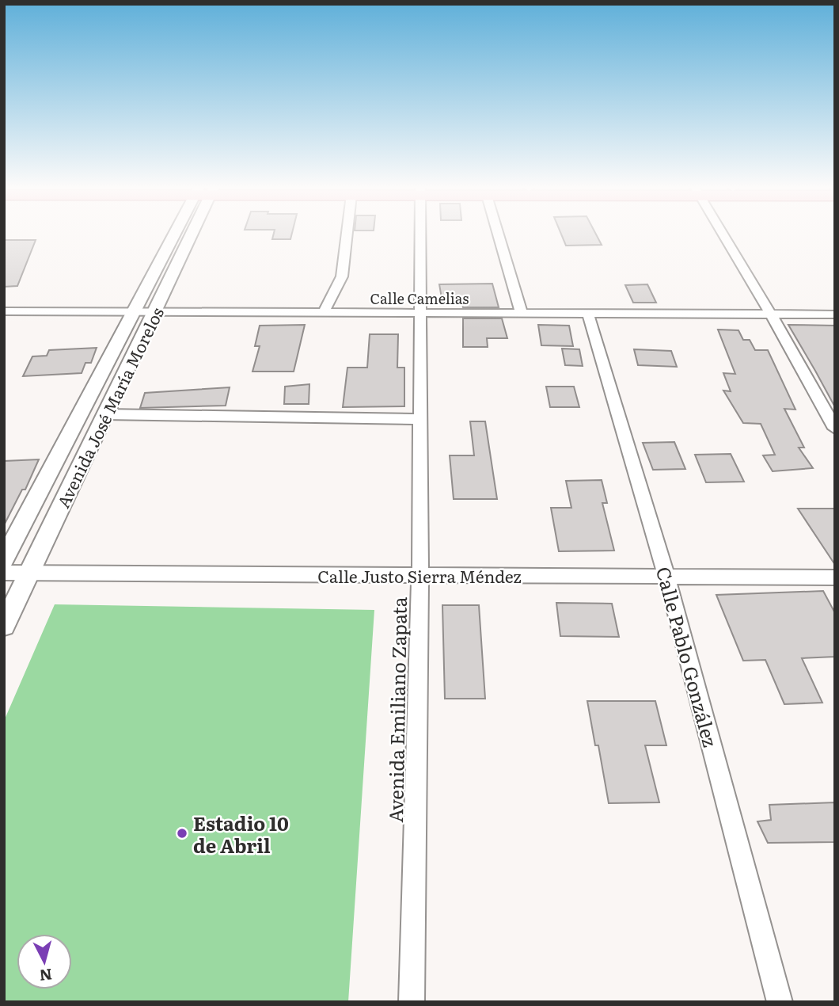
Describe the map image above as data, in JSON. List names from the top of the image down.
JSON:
{
  "streets": {
    "street": [
      "Calle Camelias",
      "Avenida José María Morelos",
      "Calle Justo Sierra Méndez",
      "Calle Pablo González",
      "Avenida Emiliano Zapata"
    ]
  },
  "crossings": [
    ["Calle Camelias", "Avenida José María Morelos"],
    ["Calle Camelias", "Calle Pablo González"],
    ["Calle Camelias", "Avenida Emiliano Zapata"],
    ["Avenida José María Morelos", "Calle Justo Sierra Méndez"],
    ["Calle Justo Sierra Méndez", "Calle Pablo González"],
    ["Calle Justo Sierra Méndez", "Avenida Emiliano Zapata"]
  ],
  "places": ["Estadio 10 de Abril"],
  "north": "bottom"
}
